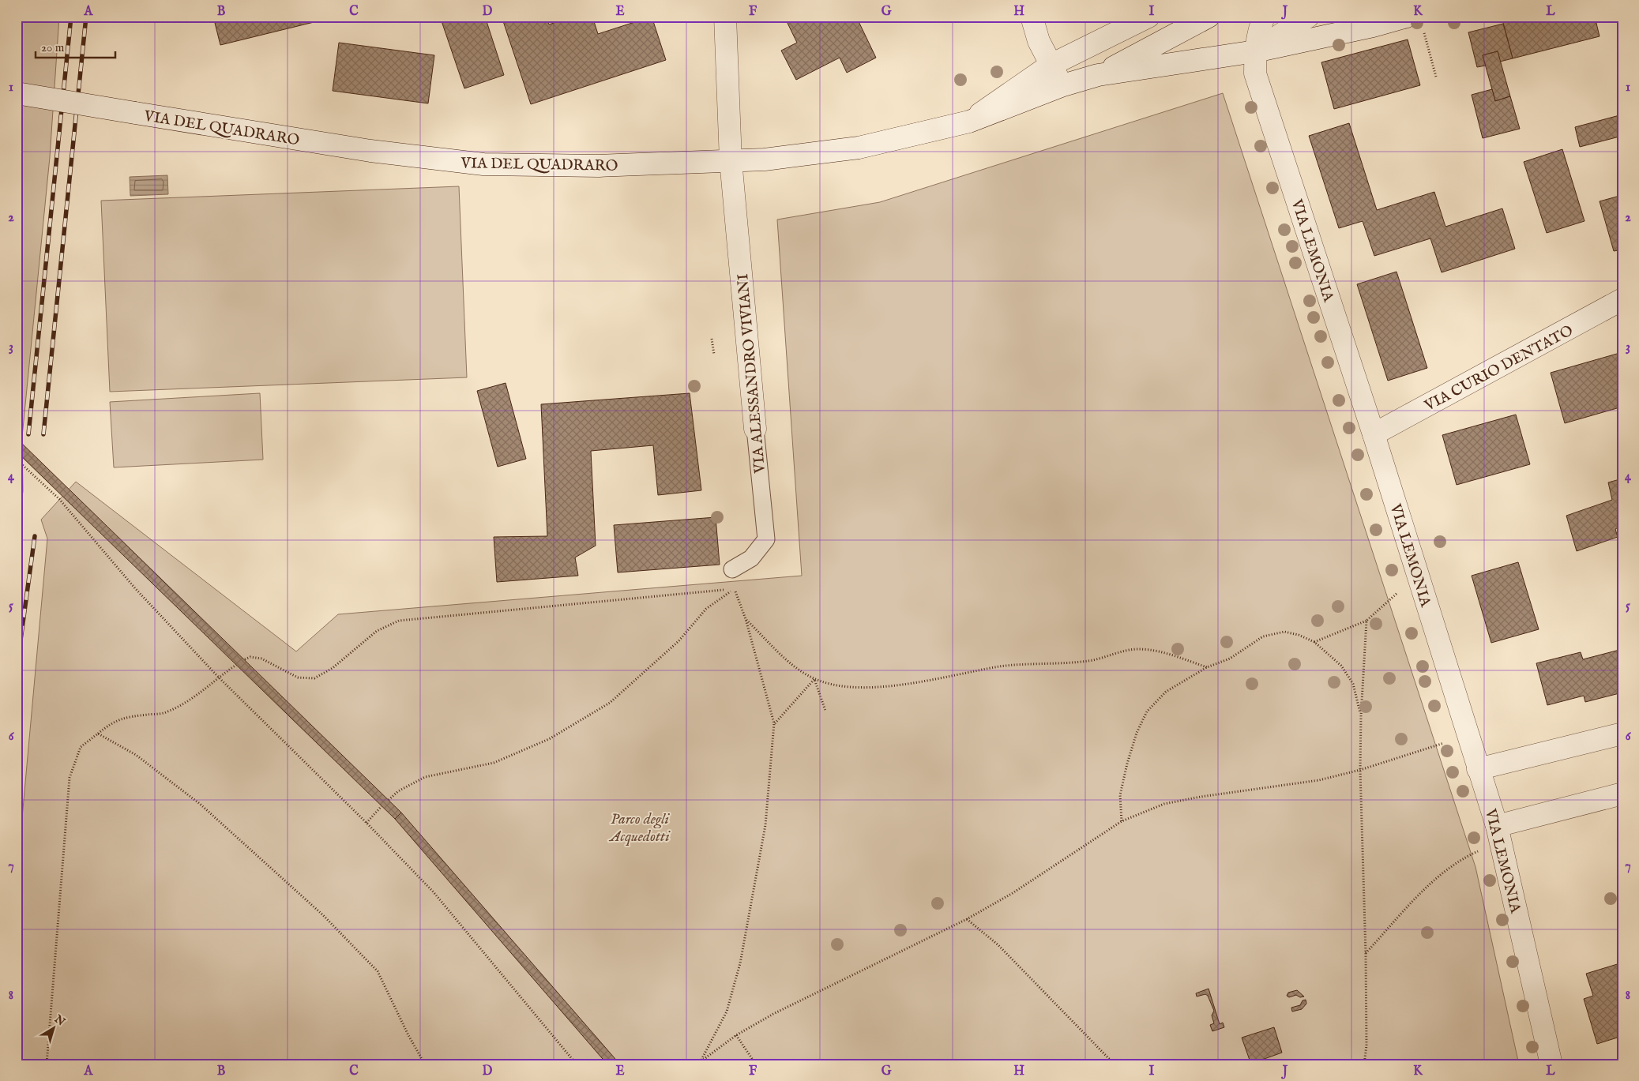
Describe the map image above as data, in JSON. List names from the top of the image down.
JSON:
{
  "streets": {
    "street": [
      "VIA DEL QUADRARO",
      "VIA LEMONIA",
      "VIA CURIO DENTATO",
      "VIA ALESSANDRO VIVIANI"
    ]
  },
  "crossings": [
    ["VIA DEL QUADRARO", "VIA LEMONIA"],
    ["VIA DEL QUADRARO", "VIA ALESSANDRO VIVIANI"],
    ["VIA LEMONIA", "VIA CURIO DENTATO"]
  ],
  "parks": ["Parco degli Acquedotti"],
  "scale_bar": "20 m",
  "north": "top right",
  "grid": {
    "columns": [
      "A",
      "B",
      "C",
      "D",
      "E",
      "F",
      "G",
      "H",
      "I",
      "J",
      "K",
      "L"
    ],
    "rows": [
      "1",
      "2",
      "3",
      "4",
      "5",
      "6",
      "7",
      "8"
    ]
  }
}
